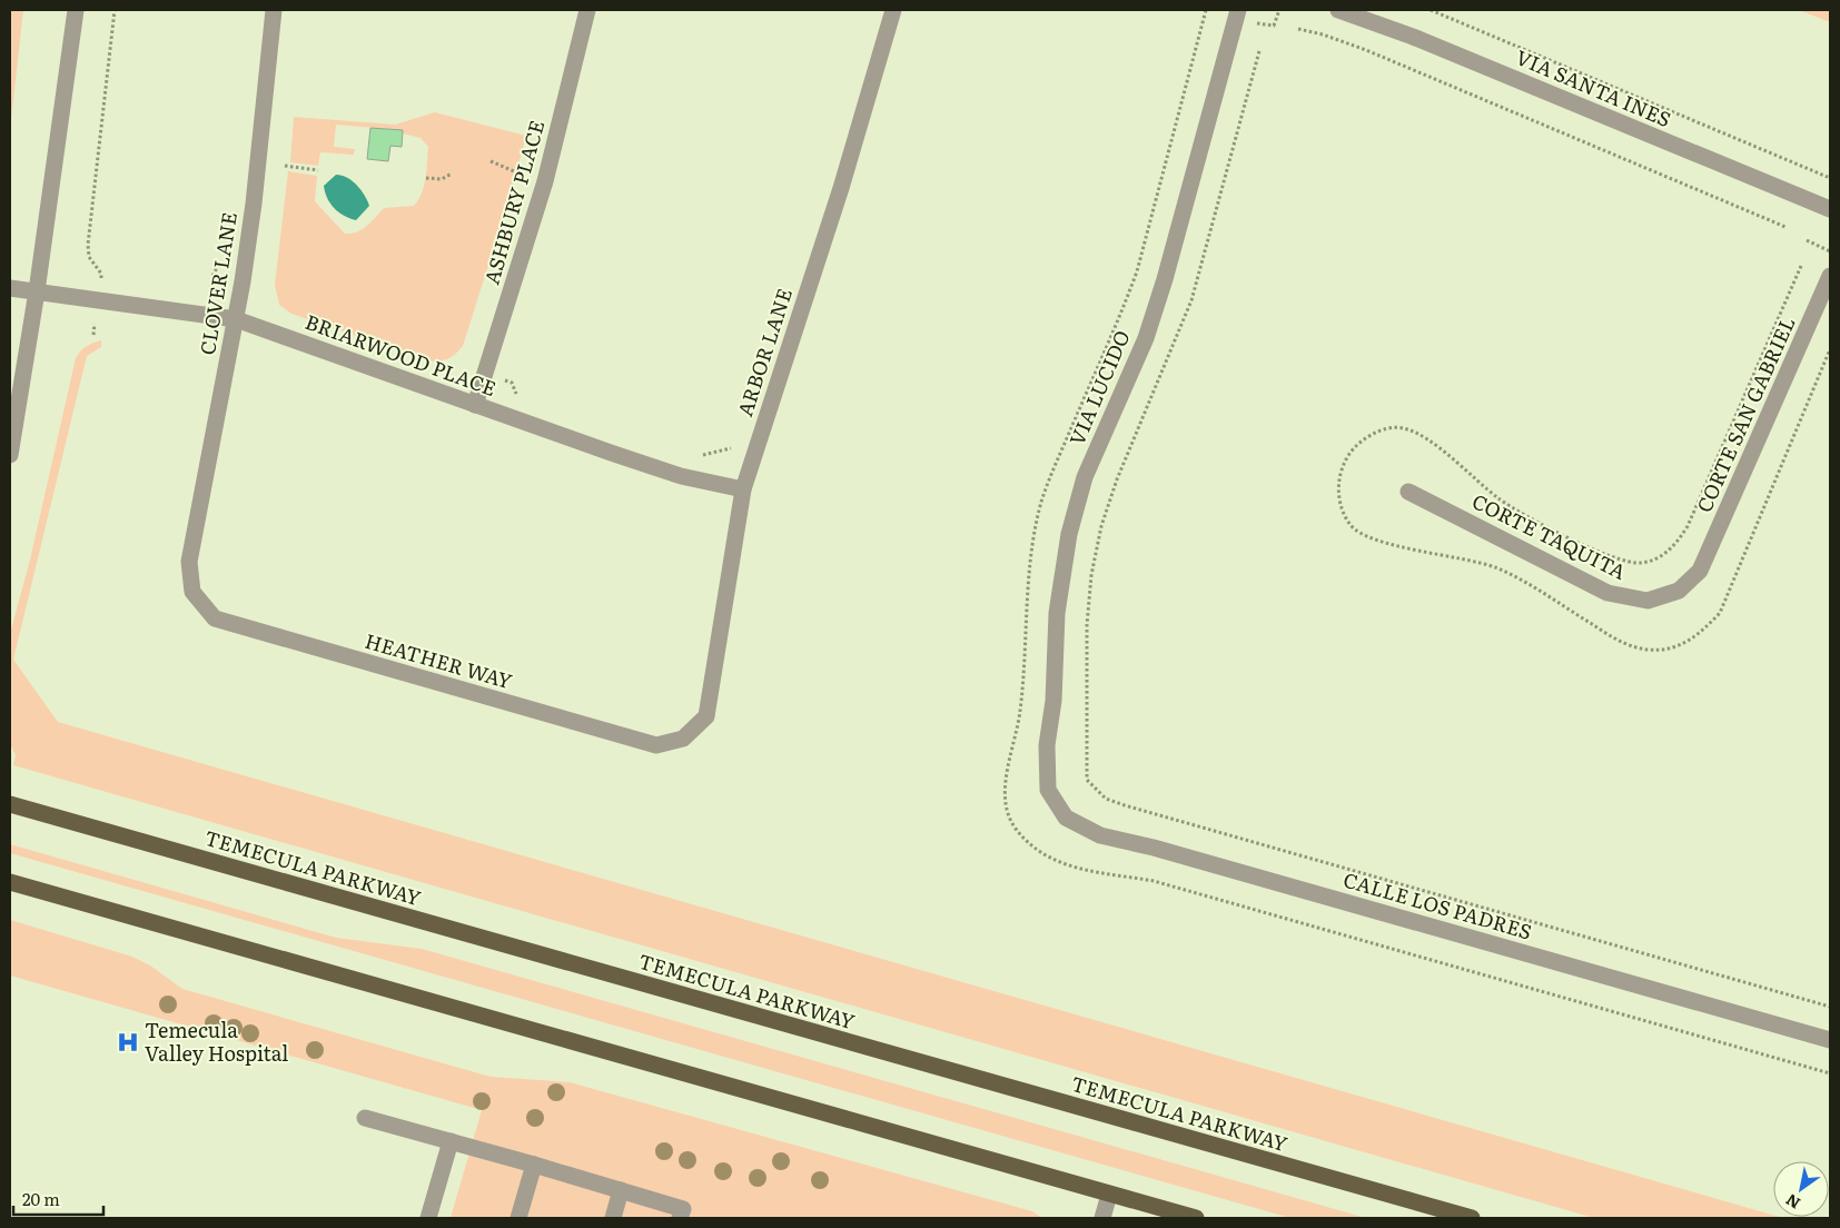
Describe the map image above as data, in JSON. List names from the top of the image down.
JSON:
{
  "streets": {
    "main road": ["TEMECULA PARKWAY"],
    "street": [
      "VIA SANTA INES",
      "ASHBURY PLACE",
      "CLOVER LANE",
      "ARBOR LANE",
      "BRIARWOOD PLACE",
      "VIA LUCIDO",
      "CORTE SAN GABRIEL",
      "CORTE TAQUITA",
      "HEATHER WAY",
      "CALLE LOS PADRES"
    ]
  },
  "crossings": [
    ["ASHBURY PLACE", "BRIARWOOD PLACE"],
    ["CLOVER LANE", "BRIARWOOD PLACE"],
    ["CLOVER LANE", "HEATHER WAY"],
    ["ARBOR LANE", "BRIARWOOD PLACE"],
    ["ARBOR LANE", "HEATHER WAY"],
    ["VIA LUCIDO", "CALLE LOS PADRES"],
    ["CORTE SAN GABRIEL", "CORTE TAQUITA"]
  ],
  "places": {
    "hospital": ["Temecula Valley Hospital"]
  },
  "scale_bar": "20 m",
  "north": "bottom left"
}
